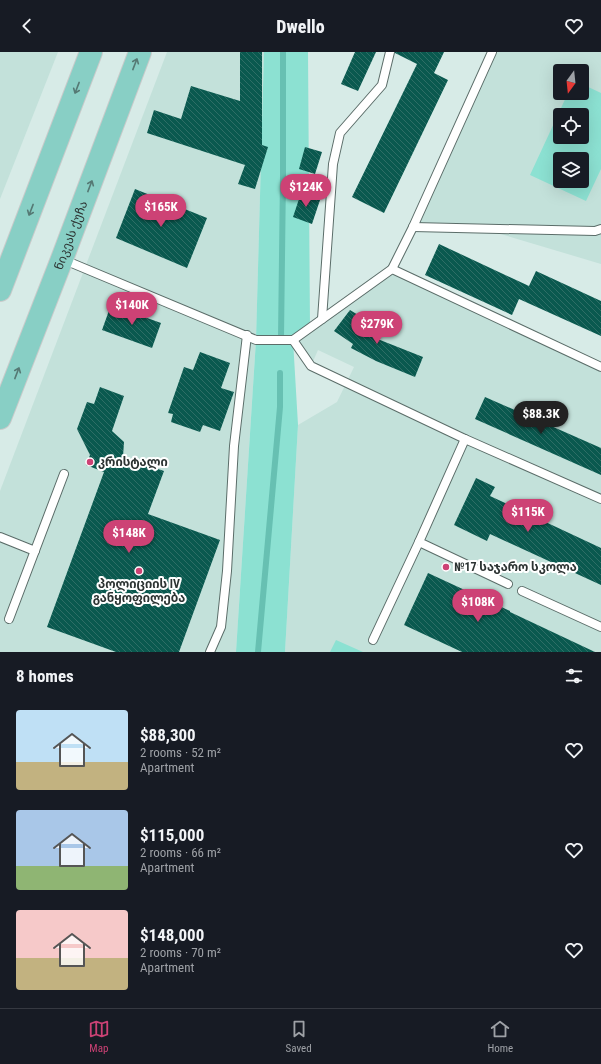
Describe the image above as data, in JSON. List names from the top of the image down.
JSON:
{
  "streets": {
    "main road": ["ნიკეას ქუჩა"]
  },
  "places": ["კრისტალი", "№17 საჯარო სკოლა", "პოლიციის IV განყოფილება"],
  "north": "bottom",
  "page": {
    "header": "Dwello",
    "price": [
      "$124K",
      "$165K",
      "$140K",
      "$279K",
      "$88.3K",
      "$115K",
      "$148K",
      "$108K"
    ],
    "heading": "8 homes",
    "list": [
      {
        "name": "$88,300",
        "note": "2 rooms · 52 m² · Apartment"
      },
      {
        "name": "$115,000",
        "note": "2 rooms · 66 m² · Apartment"
      },
      {
        "name": "$148,000",
        "note": "2 rooms · 70 m² · Apartment"
      }
    ],
    "tabs": ["Map", "Saved", "Home"]
  }
}
